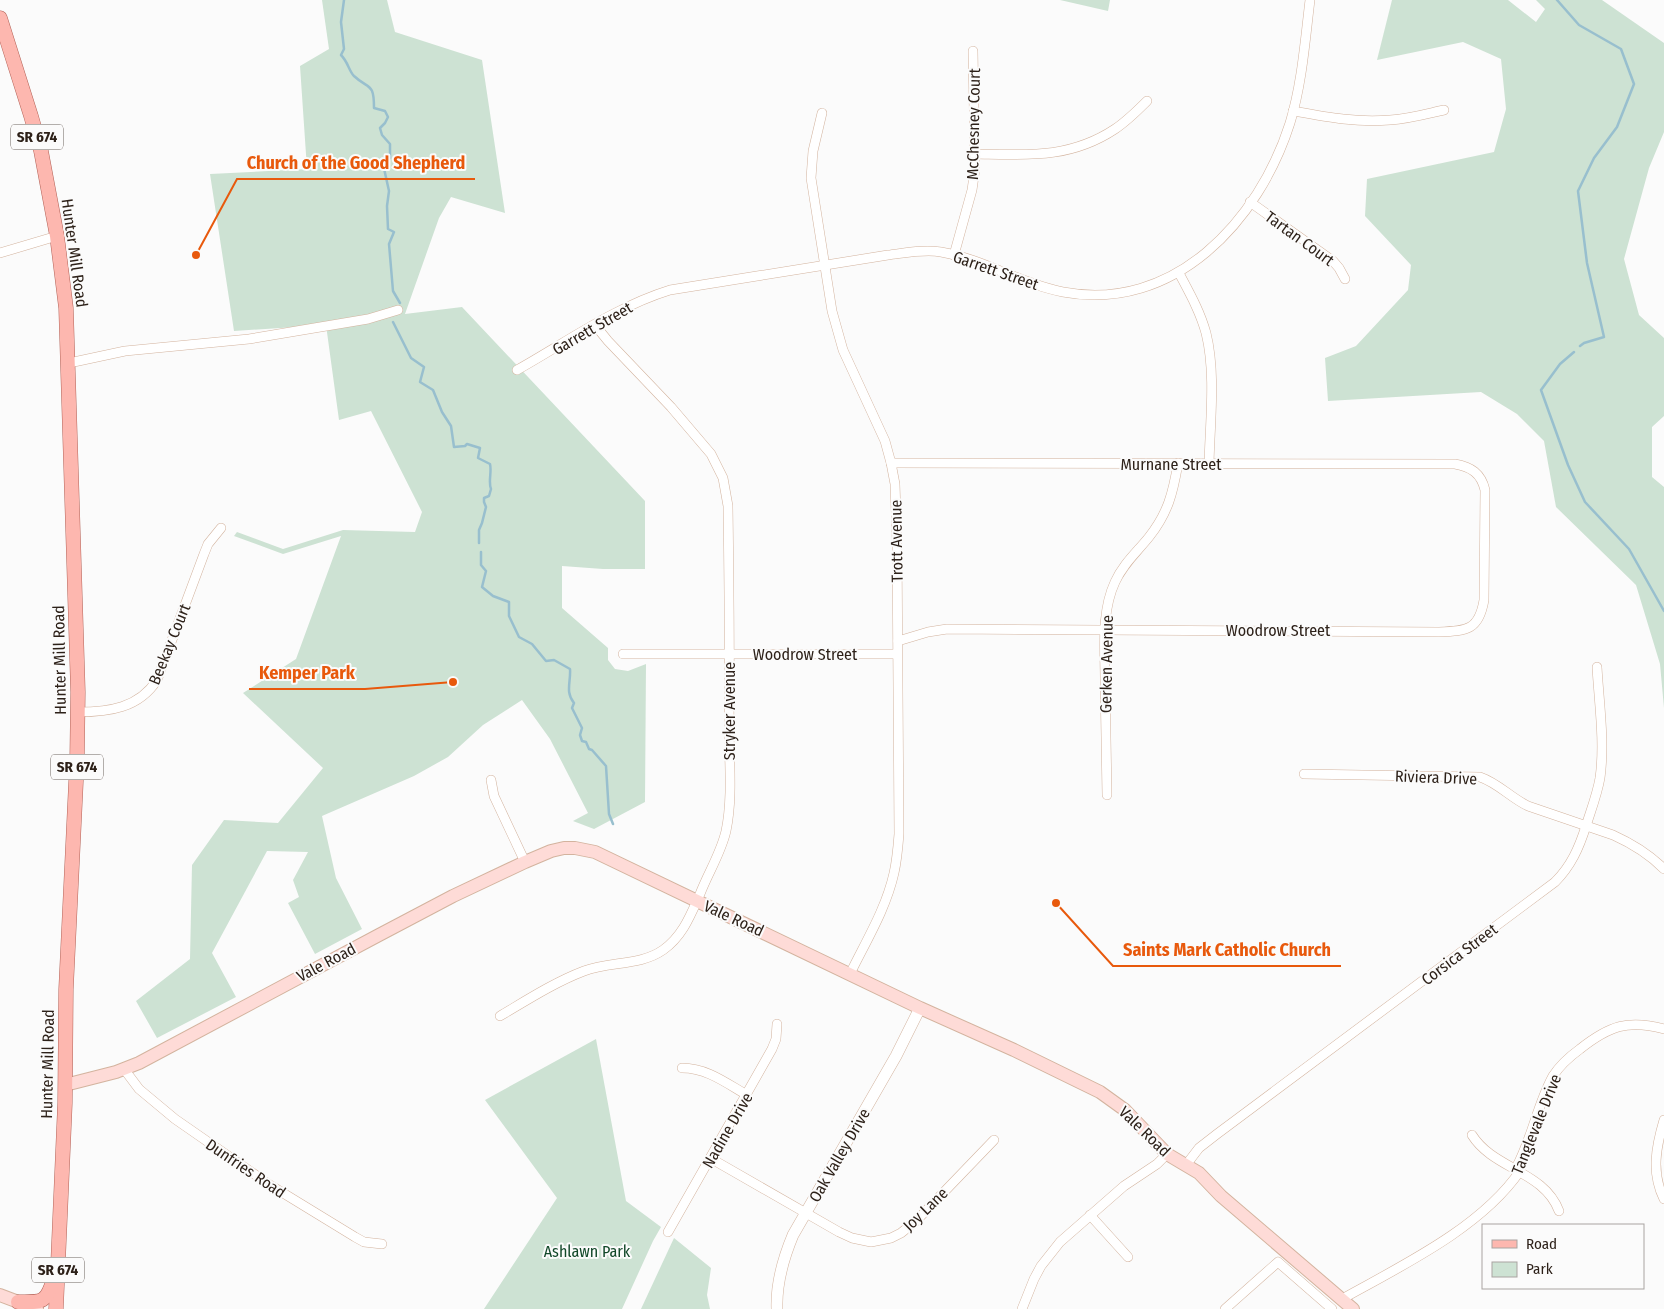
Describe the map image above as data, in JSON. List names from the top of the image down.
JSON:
{
  "streets": {
    "main road": ["SR 674", "Hunter Mill Road", "Vale Road"],
    "street": [
      "McChesney Court",
      "Tartan Court",
      "Garrett Street",
      "Murnane Street",
      "Trott Avenue",
      "Woodrow Street",
      "Beekay Court",
      "Gerken Avenue",
      "Stryker Avenue",
      "Riviera Drive",
      "Corsica Street",
      "Tanglevale Drive",
      "Nadine Drive",
      "Oak Valley Drive",
      "Dunfries Road",
      "Joy Lane"
    ]
  },
  "crossings": [
    ["McChesney Court", "Garrett Street"],
    ["Tartan Court", "Garrett Street"],
    ["Hunter Mill Road", "Beekay Court"],
    ["Hunter Mill Road", "Vale Road"],
    ["Garrett Street", "Trott Avenue"],
    ["Garrett Street", "Stryker Avenue"],
    ["Murnane Street", "Trott Avenue"],
    ["Murnane Street", "Woodrow Street"],
    ["Murnane Street", "Gerken Avenue"],
    ["Trott Avenue", "Woodrow Street"],
    ["Trott Avenue", "Vale Road"],
    ["Woodrow Street", "Gerken Avenue"],
    ["Woodrow Street", "Stryker Avenue"],
    ["Stryker Avenue", "Vale Road"],
    ["Riviera Drive", "Corsica Street"],
    ["Vale Road", "Corsica Street"],
    ["Vale Road", "Tanglevale Drive"],
    ["Vale Road", "Oak Valley Drive"],
    ["Vale Road", "Dunfries Road"],
    ["Nadine Drive", "Joy Lane"],
    ["Oak Valley Drive", "Joy Lane"]
  ],
  "parks": ["Ashlawn Park"],
  "places": ["Church of the Good Shepherd", "Kemper Park", "Saints Mark Catholic Church"],
  "legend": ["Road", "Park"]
}
